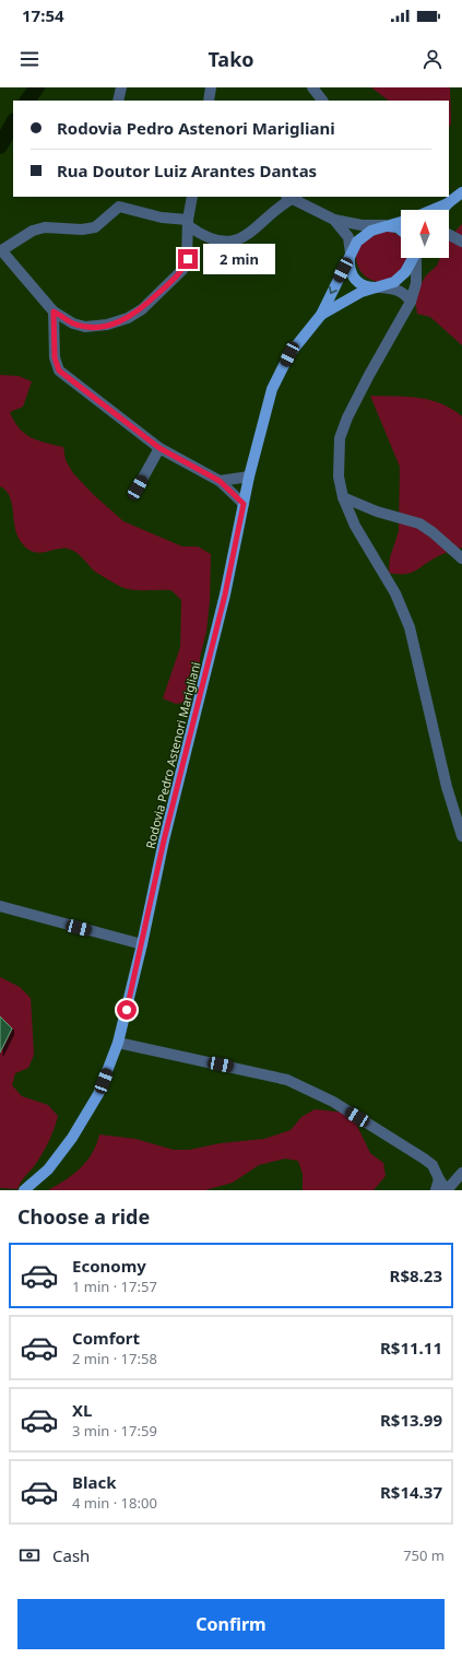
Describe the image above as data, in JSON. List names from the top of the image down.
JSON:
{
  "streets": {
    "main road": ["Rodovia Pedro Astenori Marigliani"]
  },
  "north": "top",
  "page": {
    "status": "17:54",
    "header": "Tako",
    "banner": ["Rodovia Pedro Astenori Marigliani", "Rua Doutor Luiz Arantes Dantas"],
    "bubble": "2 min",
    "heading": "Choose a ride",
    "list": [
      {
        "name": "Economy",
        "note": "1 min · 17:57",
        "value": "R$8.23"
      },
      {
        "name": "Comfort",
        "note": "2 min · 17:58",
        "value": "R$11.11"
      },
      {
        "name": "XL",
        "note": "3 min · 17:59",
        "value": "R$13.99"
      },
      {
        "name": "Black",
        "note": "4 min · 18:00",
        "value": "R$14.37"
      }
    ],
    "pay": ["Cash", "750 m"],
    "buttons": "Confirm"
  }
}
